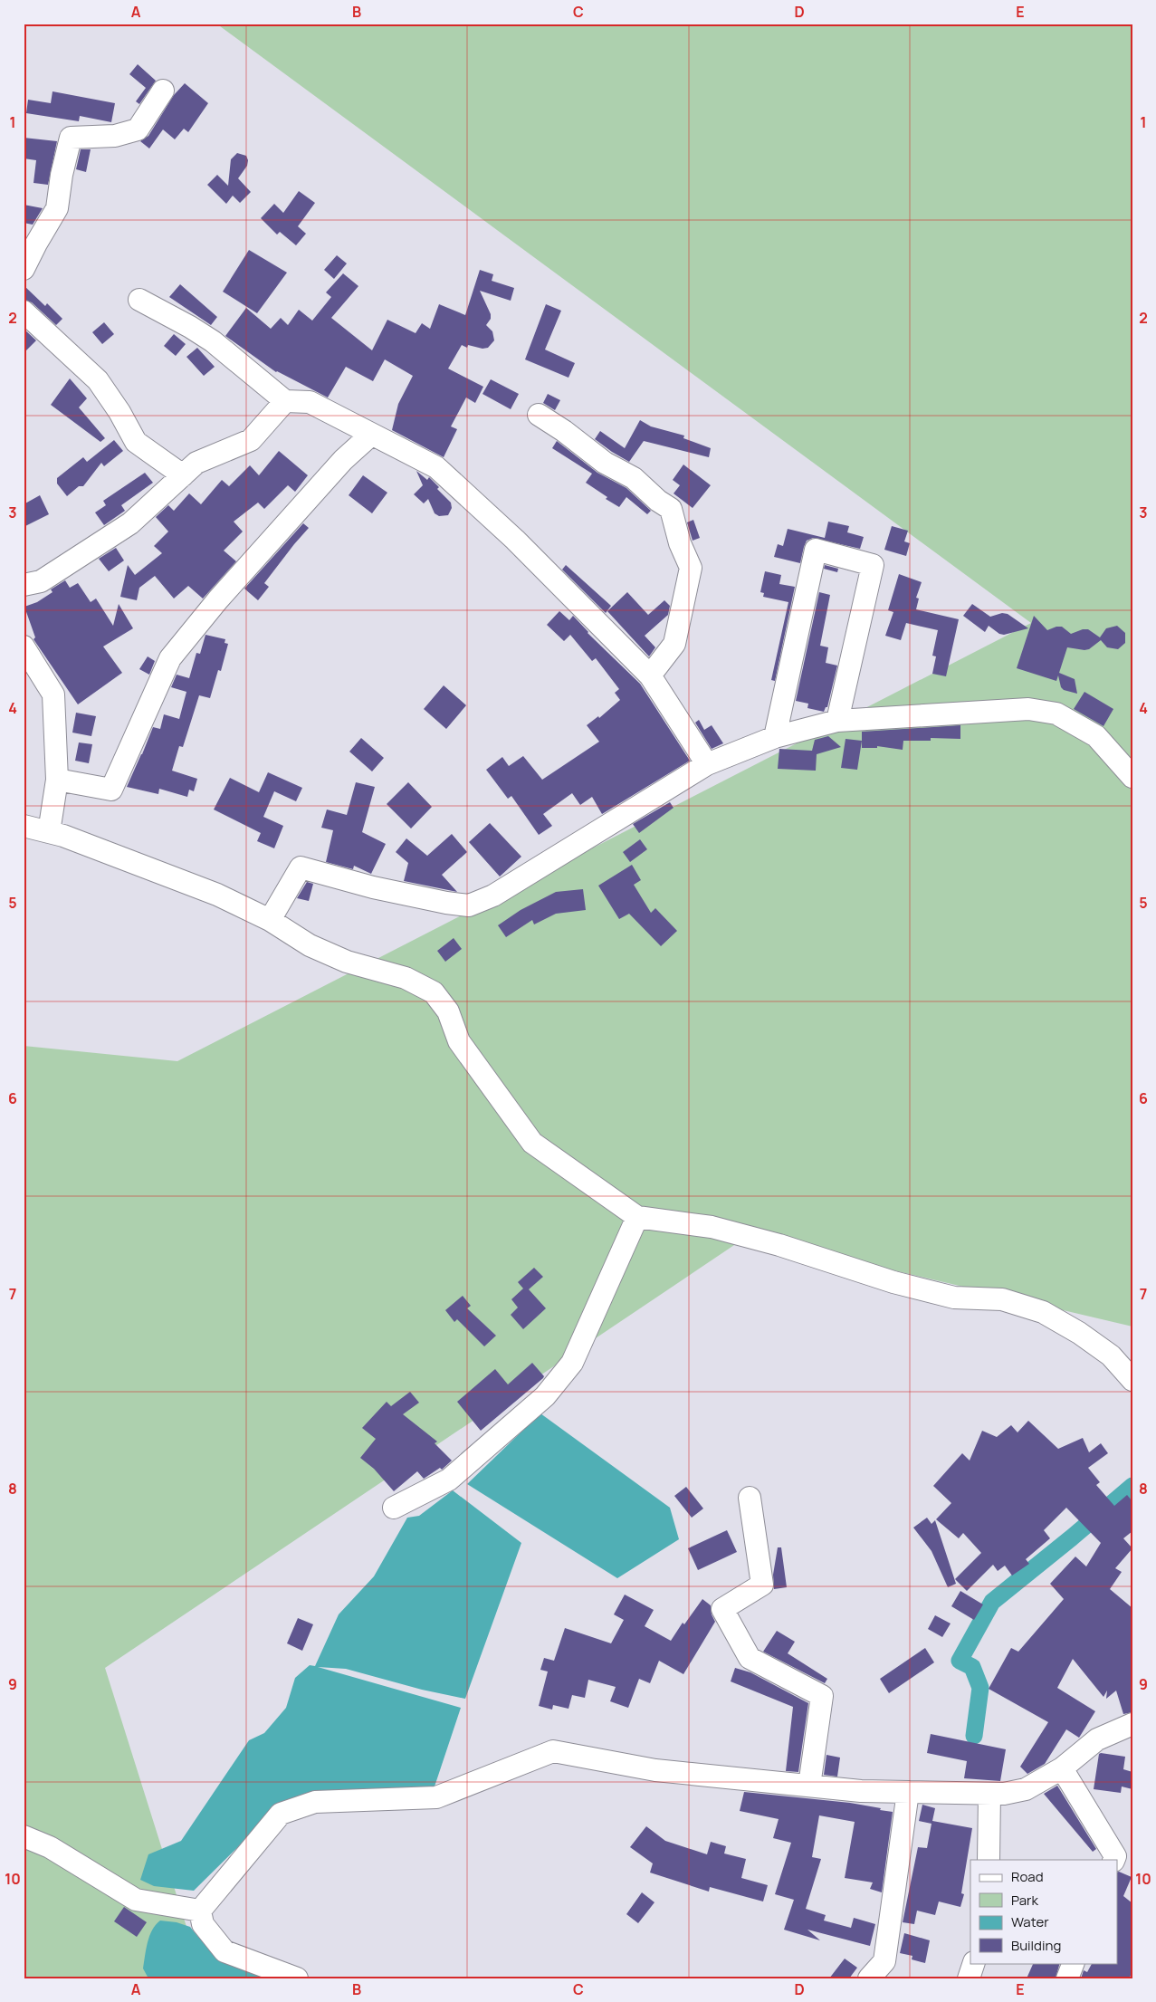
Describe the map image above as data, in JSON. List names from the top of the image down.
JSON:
{
  "legend": [
    "Road",
    "Park",
    "Water",
    "Building"
  ],
  "grid": {
    "columns": [
      "A",
      "B",
      "C",
      "D",
      "E"
    ],
    "rows": [
      "1",
      "2",
      "3",
      "4",
      "5",
      "6",
      "7",
      "8",
      "9",
      "10"
    ]
  }
}
